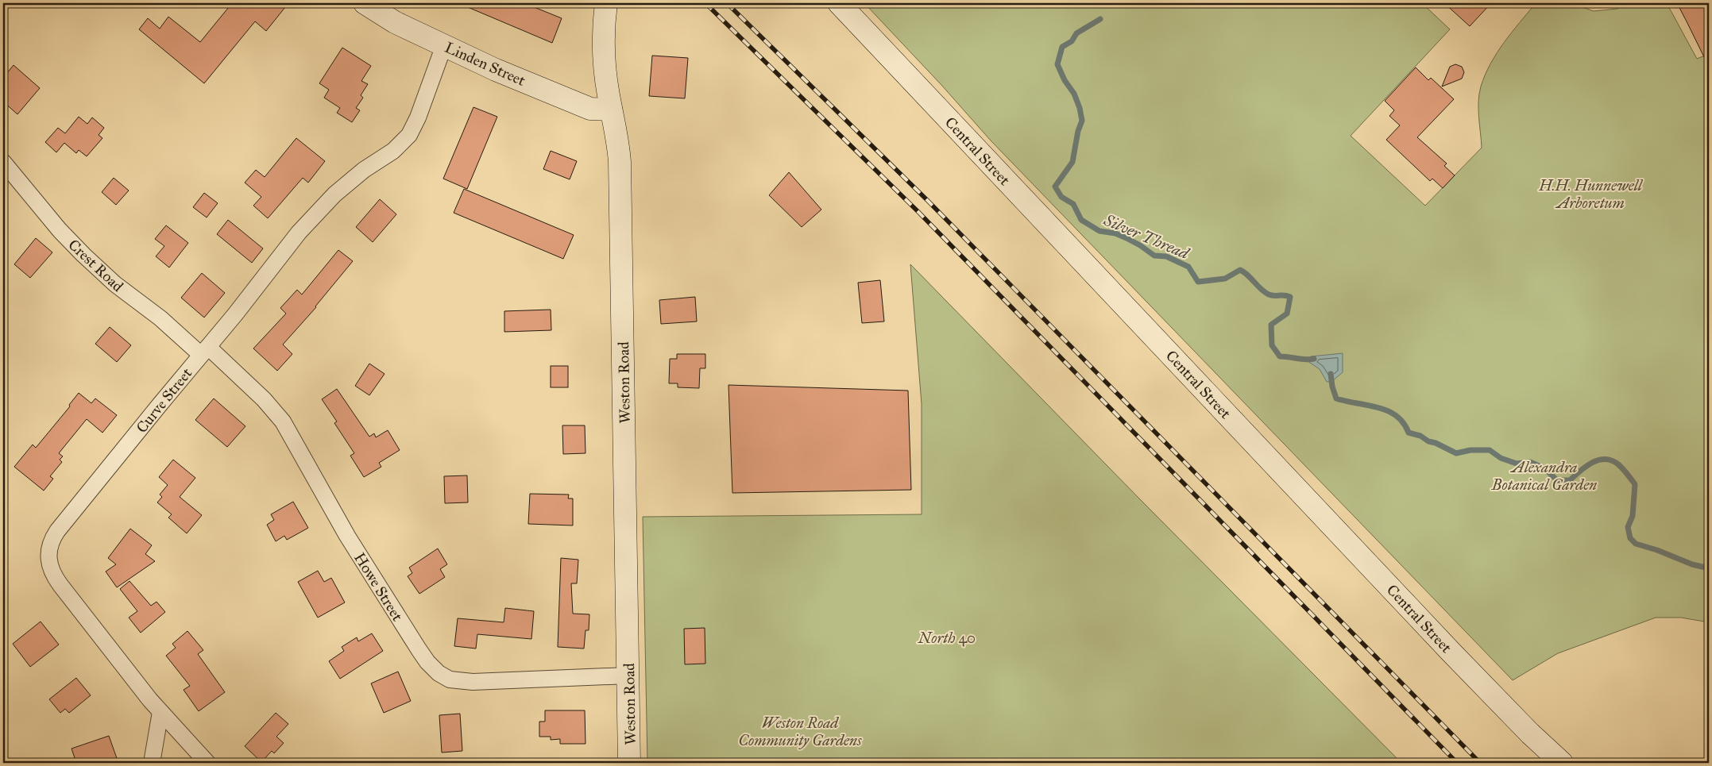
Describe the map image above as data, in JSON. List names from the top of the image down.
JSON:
{
  "streets": {
    "main road": ["Linden Street", "Central Street", "Weston Road"],
    "street": ["Crest Road", "Curve Street", "Howe Street"]
  },
  "crossings": [
    ["Linden Street", "Weston Road"],
    ["Linden Street", "Curve Street"],
    ["Crest Road", "Curve Street"],
    ["Crest Road", "Howe Street"],
    ["Weston Road", "Howe Street"],
    ["Curve Street", "Howe Street"]
  ],
  "water": ["Silver Thread"],
  "parks": [
    "H.H. Hunnewell Arboretum",
    "Alexandra Botanical Garden",
    "North 40",
    "Weston Road Community Gardens"
  ]
}
